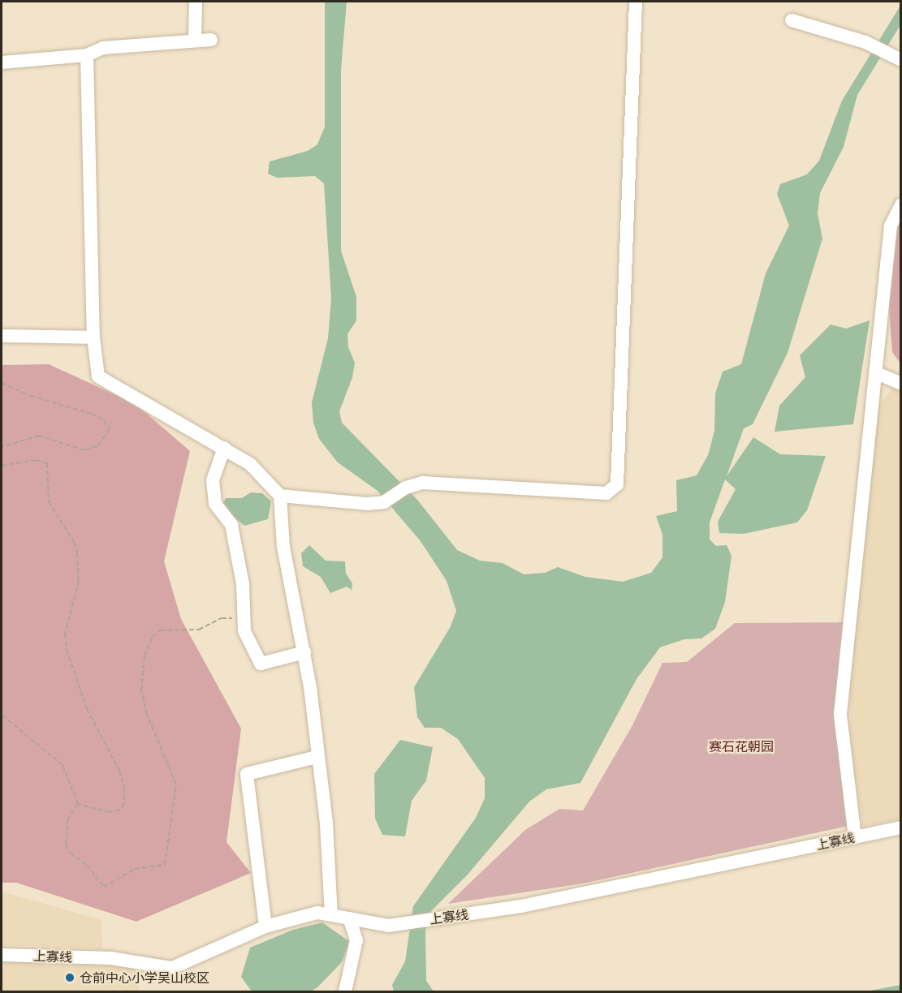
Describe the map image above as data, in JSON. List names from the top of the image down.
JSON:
{
  "streets": {
    "street": ["上寡线"]
  },
  "parks": ["赛石花朝园"],
  "places": ["仓前中心小学吴山校区"]
}
